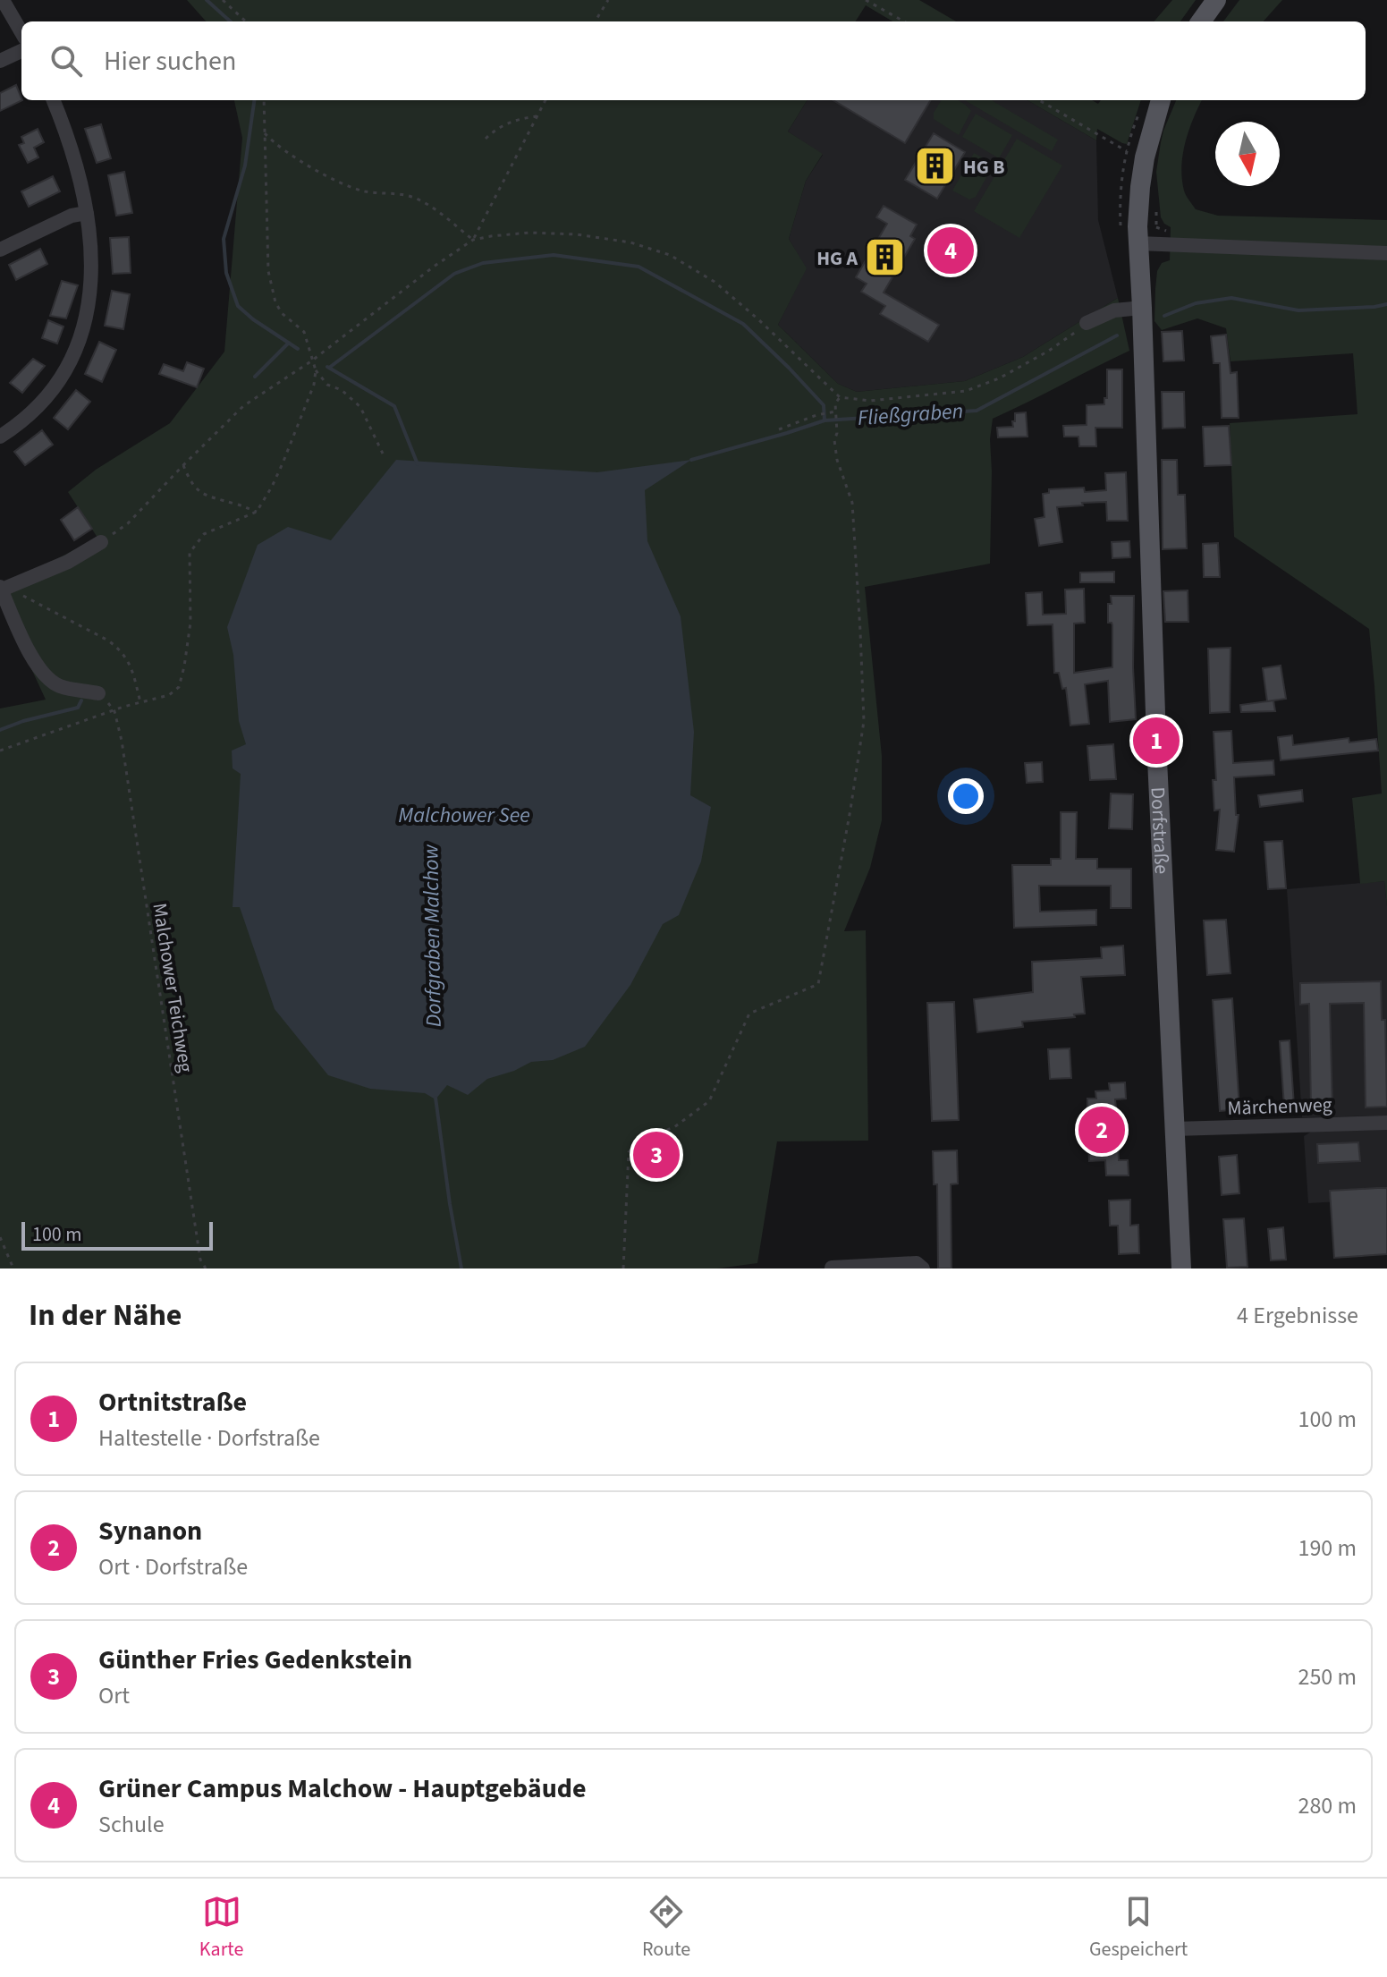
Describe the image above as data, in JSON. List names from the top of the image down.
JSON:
{
  "streets": {
    "main road": ["Dorfstraße"],
    "street": ["Märchenweg"],
    "path": ["Malchower Teichweg"]
  },
  "crossings": [
    ["Dorfstraße", "Märchenweg"]
  ],
  "water": ["Fließgraben", "Malchower See", "Dorfgraben Malchow"],
  "places": {
    "building": ["HG B", "HG A"]
  },
  "scale_bar": "100 m",
  "north": "bottom",
  "page": {
    "search": "Hier suchen",
    "pins": [
      "4",
      "1",
      "2",
      "3"
    ],
    "scale": "100 m",
    "heading": ["In der Nähe", "4 Ergebnisse"],
    "list": [
      {
        "mark": "1",
        "name": "Ortnitstraße",
        "note": "Haltestelle · Dorfstraße",
        "value": "100 m"
      },
      {
        "mark": "2",
        "name": "Synanon",
        "note": "Ort · Dorfstraße",
        "value": "190 m"
      },
      {
        "mark": "3",
        "name": "Günther Fries Gedenkstein",
        "note": "Ort",
        "value": "250 m"
      },
      {
        "mark": "4",
        "name": "Grüner Campus Malchow - Hauptgebäude",
        "note": "Schule",
        "value": "280 m"
      }
    ],
    "nav": ["Karte", "Route", "Gespeichert"]
  }
}
